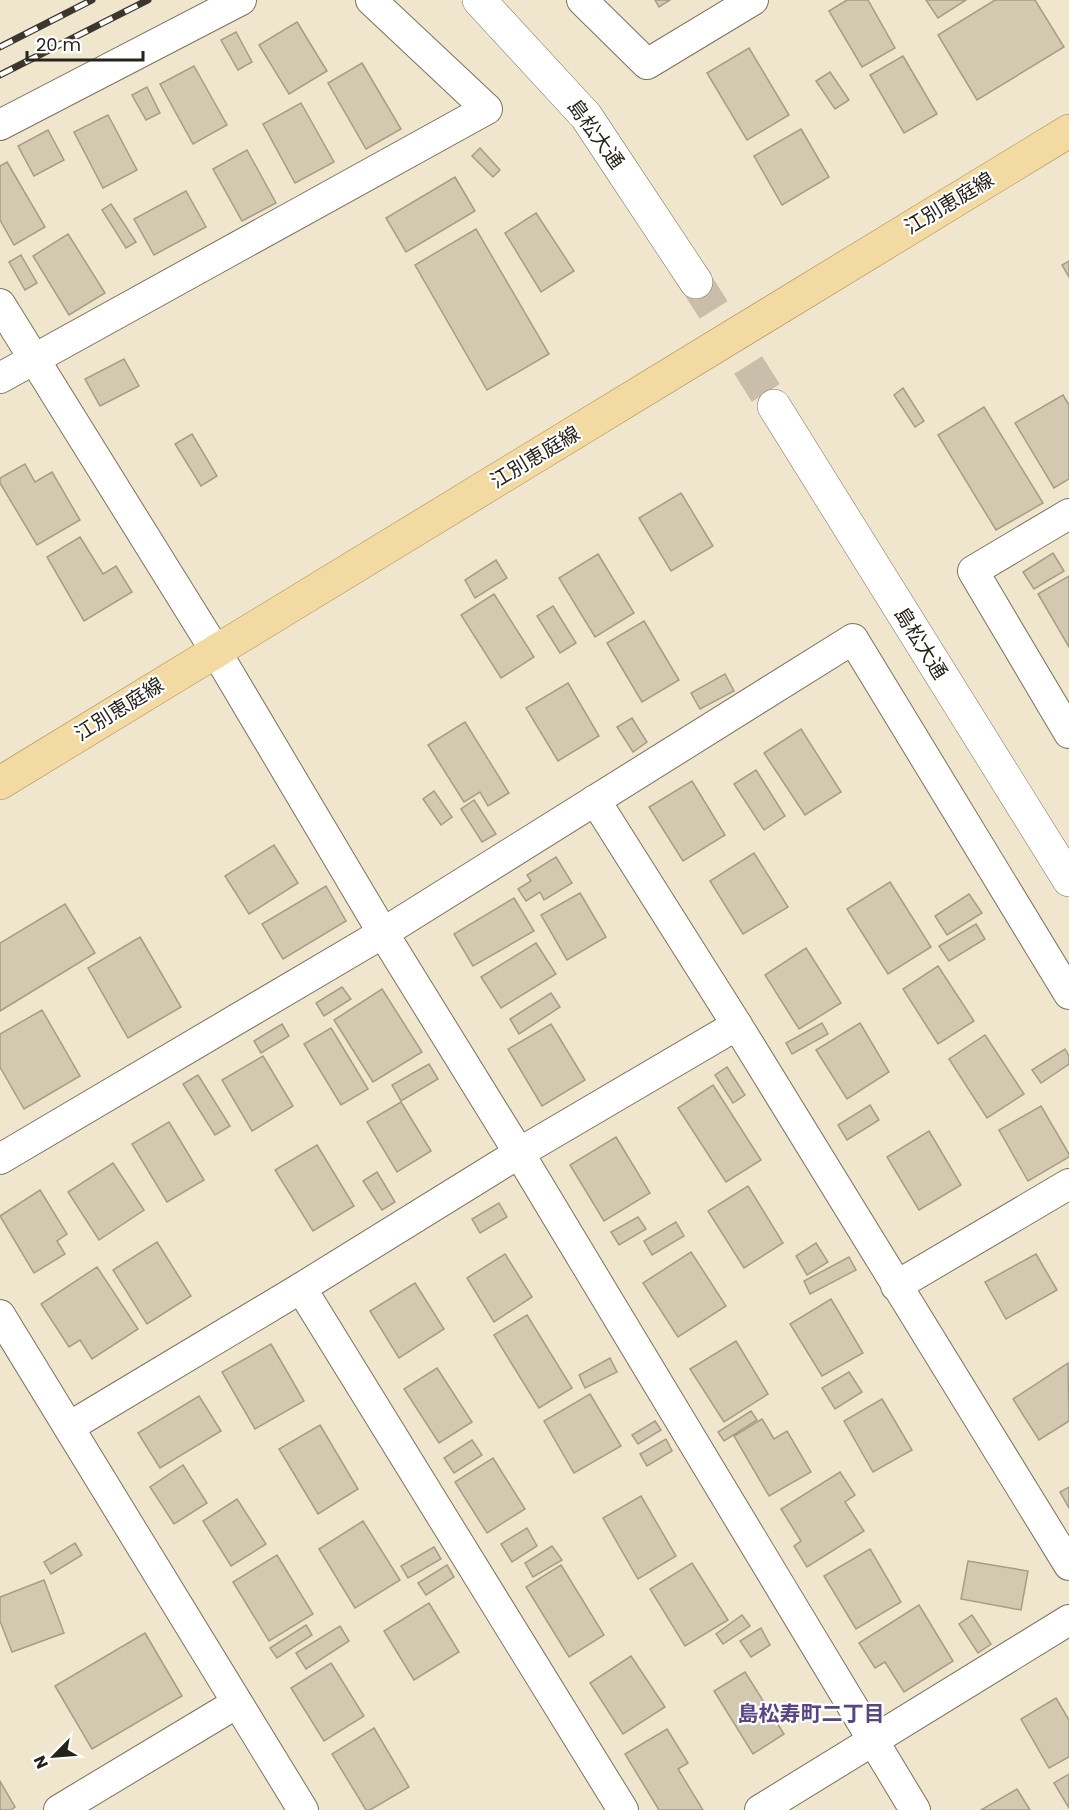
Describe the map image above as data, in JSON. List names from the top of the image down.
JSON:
{
  "streets": {
    "main road": ["江別恵庭線"],
    "street": ["島松大通"]
  },
  "districts": ["島松寿町二丁目"],
  "scale_bar": "20 m",
  "north": "bottom left"
}
